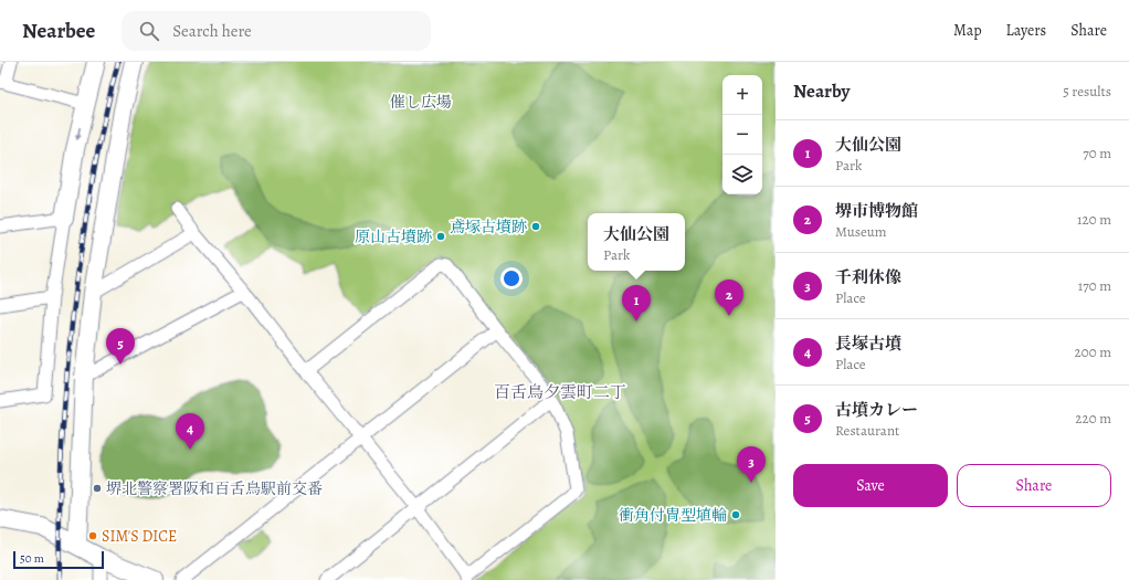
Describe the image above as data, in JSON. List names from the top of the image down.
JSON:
{
  "districts": ["百舌鳥夕雲町二丁"],
  "parks": ["催し広場"],
  "places": [
    "鳶塚古墳跡",
    "原山古墳跡",
    "堺北警察署阪和百舌鳥駅前交番",
    "衝角付冑型埴輪",
    "SIM'S DICE"
  ],
  "scale_bar": "50 m",
  "page": {
    "header": "Nearbee",
    "search": "Search here",
    "nav": ["Map", "Layers", "Share"],
    "heading": ["Nearby", "5 results"],
    "map_buttons": ["+", "−"],
    "list": [
      {
        "mark": "1",
        "name": "大仙公園",
        "note": "Park",
        "value": "70 m"
      },
      {
        "mark": "2",
        "name": "堺市博物館",
        "note": "Museum",
        "value": "120 m"
      },
      {
        "mark": "3",
        "name": "千利休像",
        "note": "Place",
        "value": "170 m"
      },
      {
        "mark": "4",
        "name": "長塚古墳",
        "note": "Place",
        "value": "200 m"
      },
      {
        "mark": "5",
        "name": "古墳カレー",
        "note": "Restaurant",
        "value": "220 m"
      }
    ],
    "popup": ["大仙公園", "Park"],
    "pins": [
      "2",
      "1",
      "5",
      "4",
      "3"
    ],
    "buttons": ["Save", "Share"],
    "scale": "50 m"
  }
}
